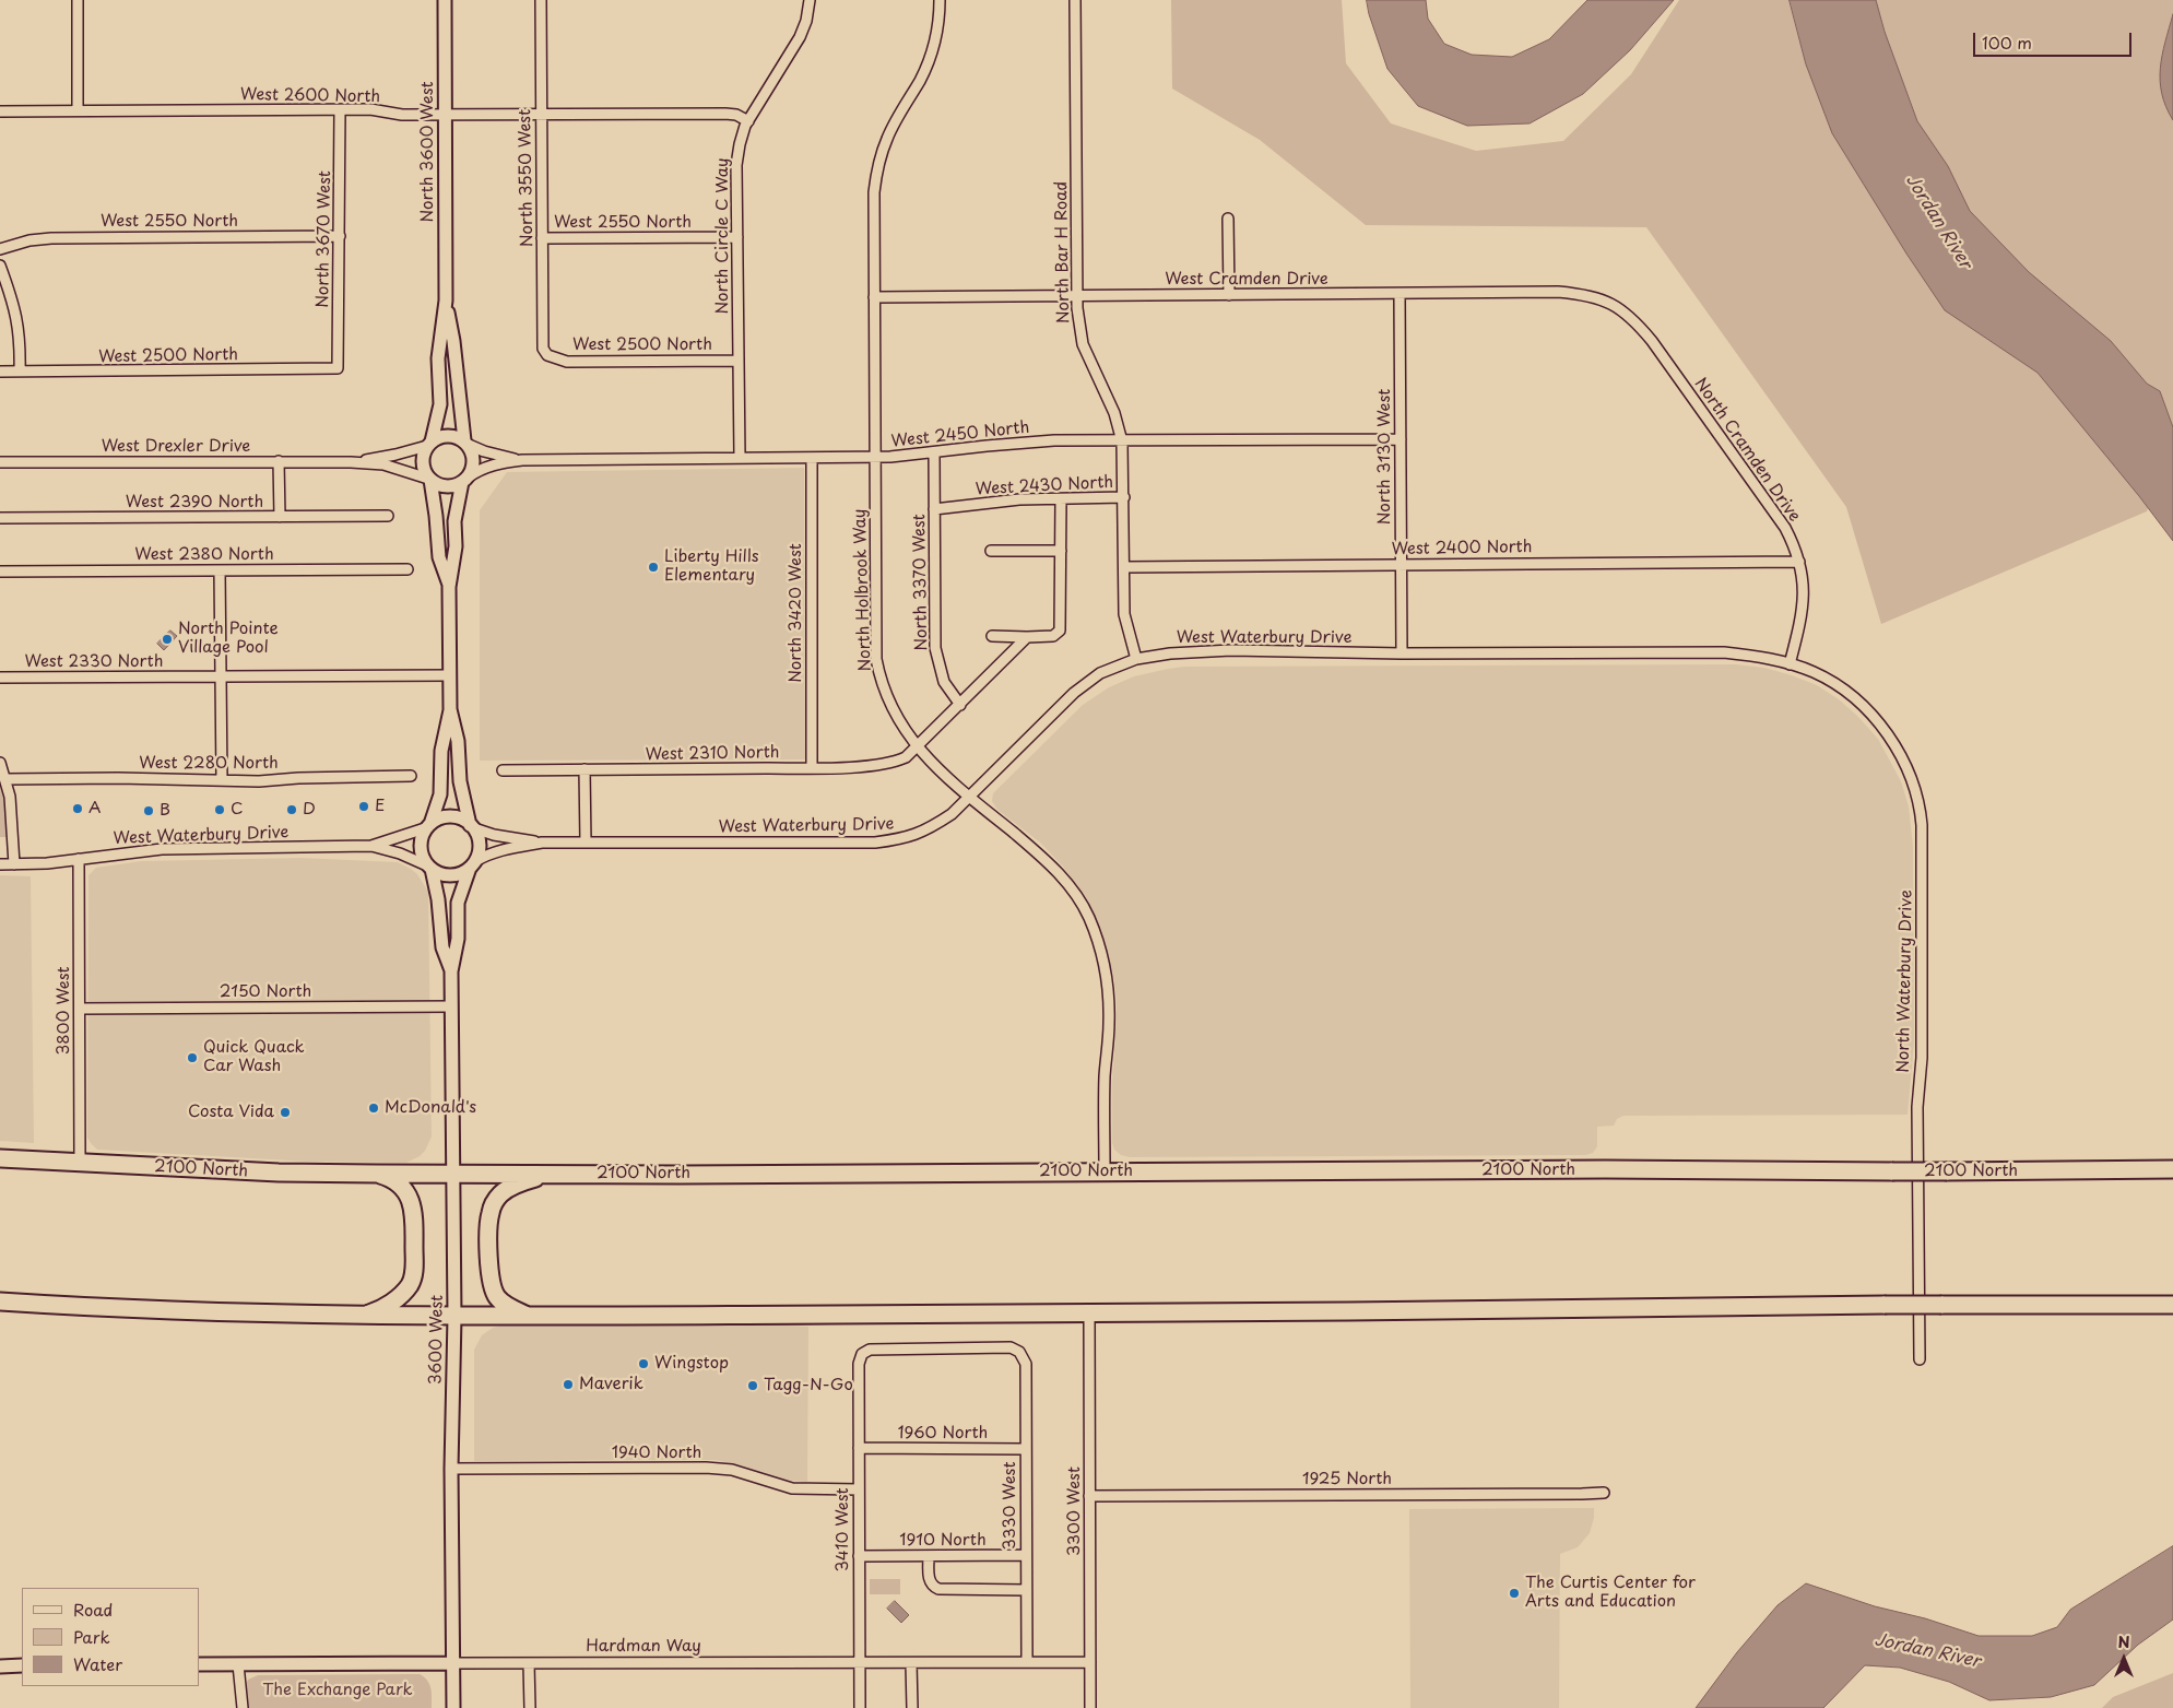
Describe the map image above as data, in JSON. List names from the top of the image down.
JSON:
{
  "streets": {
    "highway": ["2100 North"],
    "street": [
      "West 2600 North",
      "North 3600 West",
      "North 3550 West",
      "West 2550 North",
      "North Circle C Way",
      "North 3670 West",
      "North Bar H Road",
      "West Cramden Drive",
      "West 2500 North",
      "West 2450 North",
      "West Drexler Drive",
      "North Cramden Drive",
      "North 3130 West",
      "West 2430 North",
      "West 2390 North",
      "West 2400 North",
      "West 2380 North",
      "North 3370 West",
      "North Holbrook Way",
      "North 3420 West",
      "West Waterbury Drive",
      "West 2330 North",
      "West 2310 North",
      "West 2280 North",
      "North Waterbury Drive",
      "2150 North",
      "3800 West",
      "3600 West",
      "1960 North",
      "1940 North",
      "1925 North",
      "3330 West",
      "3300 West",
      "3410 West",
      "1910 North",
      "Hardman Way"
    ]
  },
  "crossings": [
    ["West 2600 North", "North 3600 West"],
    ["West 2600 North", "North 3550 West"],
    ["West 2600 North", "North Circle C Way"],
    ["West 2600 North", "North 3670 West"],
    ["North 3600 West", "West 2450 North"],
    ["North 3600 West", "West Drexler Drive"],
    ["North 3550 West", "West 2550 North"],
    ["North 3550 West", "West 2500 North"],
    ["West 2550 North", "North Circle C Way"],
    ["West 2550 North", "North 3670 West"],
    ["North Circle C Way", "West 2500 North"],
    ["North Circle C Way", "West 2450 North"],
    ["North 3670 West", "West 2500 North"],
    ["North Bar H Road", "West Cramden Drive"],
    ["North Bar H Road", "West 2450 North"],
    ["North Bar H Road", "West 2430 North"],
    ["North Bar H Road", "West 2400 North"],
    ["North Bar H Road", "West Waterbury Drive"],
    ["West Cramden Drive", "North Cramden Drive"],
    ["West Cramden Drive", "North 3130 West"],
    ["West Cramden Drive", "North Holbrook Way"],
    ["West 2450 North", "West Drexler Drive"],
    ["West 2450 North", "North 3130 West"],
    ["West 2450 North", "North 3370 West"],
    ["West 2450 North", "North Holbrook Way"],
    ["West 2450 North", "North 3420 West"],
    ["North Cramden Drive", "West 2400 North"],
    ["North Cramden Drive", "West Waterbury Drive"],
    ["North Cramden Drive", "North Waterbury Drive"],
    ["North 3130 West", "West 2400 North"],
    ["North 3130 West", "West Waterbury Drive"],
    ["West 2430 North", "North 3370 West"],
    ["North 3370 West", "West 2310 North"],
    ["North Holbrook Way", "West Waterbury Drive"],
    ["North Holbrook Way", "West 2310 North"],
    ["North Holbrook Way", "2100 North"],
    ["North 3420 West", "West 2310 North"],
    ["West Waterbury Drive", "North Waterbury Drive"],
    ["West Waterbury Drive", "3800 West"],
    ["2150 North", "3800 West"],
    ["2150 North", "3600 West"],
    ["3800 West", "2100 North"],
    ["2100 North", "3600 West"],
    ["3600 West", "1940 North"],
    ["3600 West", "Hardman Way"],
    ["1960 North", "3330 West"],
    ["1960 North", "3410 West"],
    ["1940 North", "3410 West"],
    ["1925 North", "3300 West"],
    ["3330 West", "3410 West"],
    ["3330 West", "1910 North"],
    ["3330 West", "Hardman Way"],
    ["3300 West", "Hardman Way"],
    ["3410 West", "1910 North"],
    ["3410 West", "Hardman Way"]
  ],
  "water": ["Jordan River"],
  "parks": ["The Exchange Park"],
  "places": [
    "Liberty Hills Elementary",
    "North Pointe Village Pool",
    "E",
    "A",
    "C",
    "D",
    "B",
    "Quick Quack Car Wash",
    "McDonald's",
    "Costa Vida",
    "Wingstop",
    "Maverik",
    "Tagg-N-Go",
    "The Curtis Center for Arts and Education"
  ],
  "legend": ["Road", "Park", "Water"],
  "scale_bar": "100 m",
  "north": "top"
}
